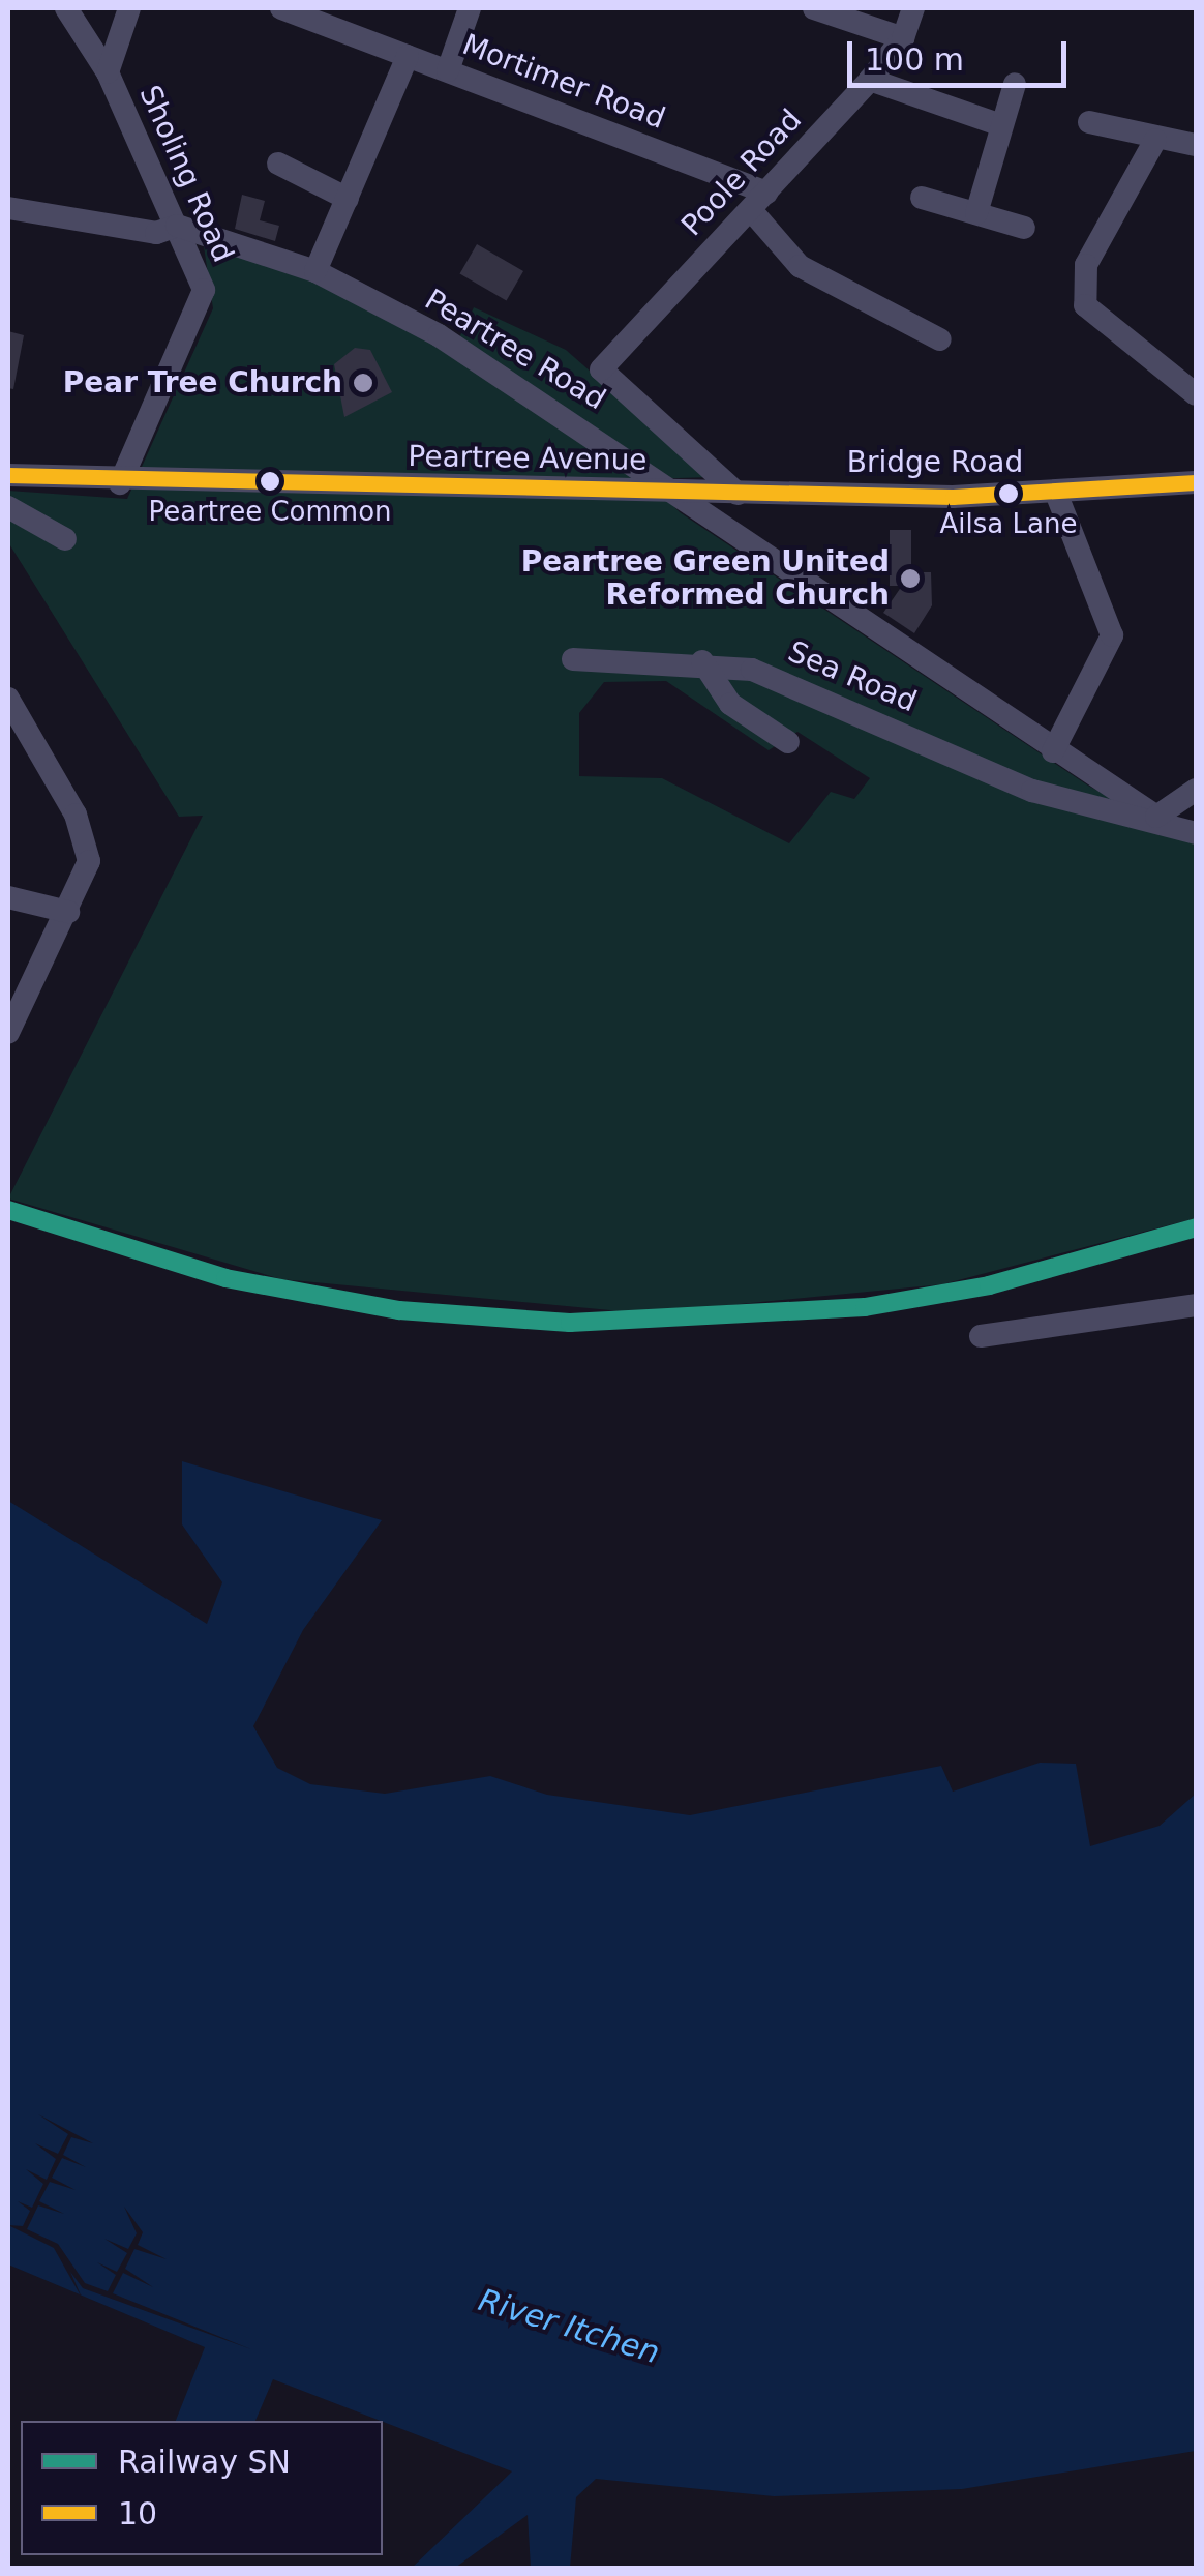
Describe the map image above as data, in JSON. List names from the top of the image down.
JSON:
{
  "streets": {
    "street": [
      "Mortimer Road",
      "Poole Road",
      "Sholing Road",
      "Peartree Road",
      "Peartree Avenue",
      "Bridge Road",
      "Sea Road"
    ]
  },
  "crossings": [
    ["Mortimer Road", "Poole Road"],
    ["Poole Road", "Bridge Road"],
    ["Sholing Road", "Peartree Road"],
    ["Sholing Road", "Peartree Avenue"],
    ["Peartree Road", "Peartree Avenue"],
    ["Peartree Road", "Bridge Road"],
    ["Peartree Road", "Sea Road"],
    ["Peartree Avenue", "Bridge Road"]
  ],
  "water": ["River Itchen"],
  "places": [
    "Pear Tree Church",
    "Peartree Common",
    "Ailsa Lane",
    "Peartree Green United Reformed Church"
  ],
  "lines": ["transit line 10", "rail line SN"],
  "legend": ["Railway SN", "10"],
  "scale_bar": "100 m"
}
